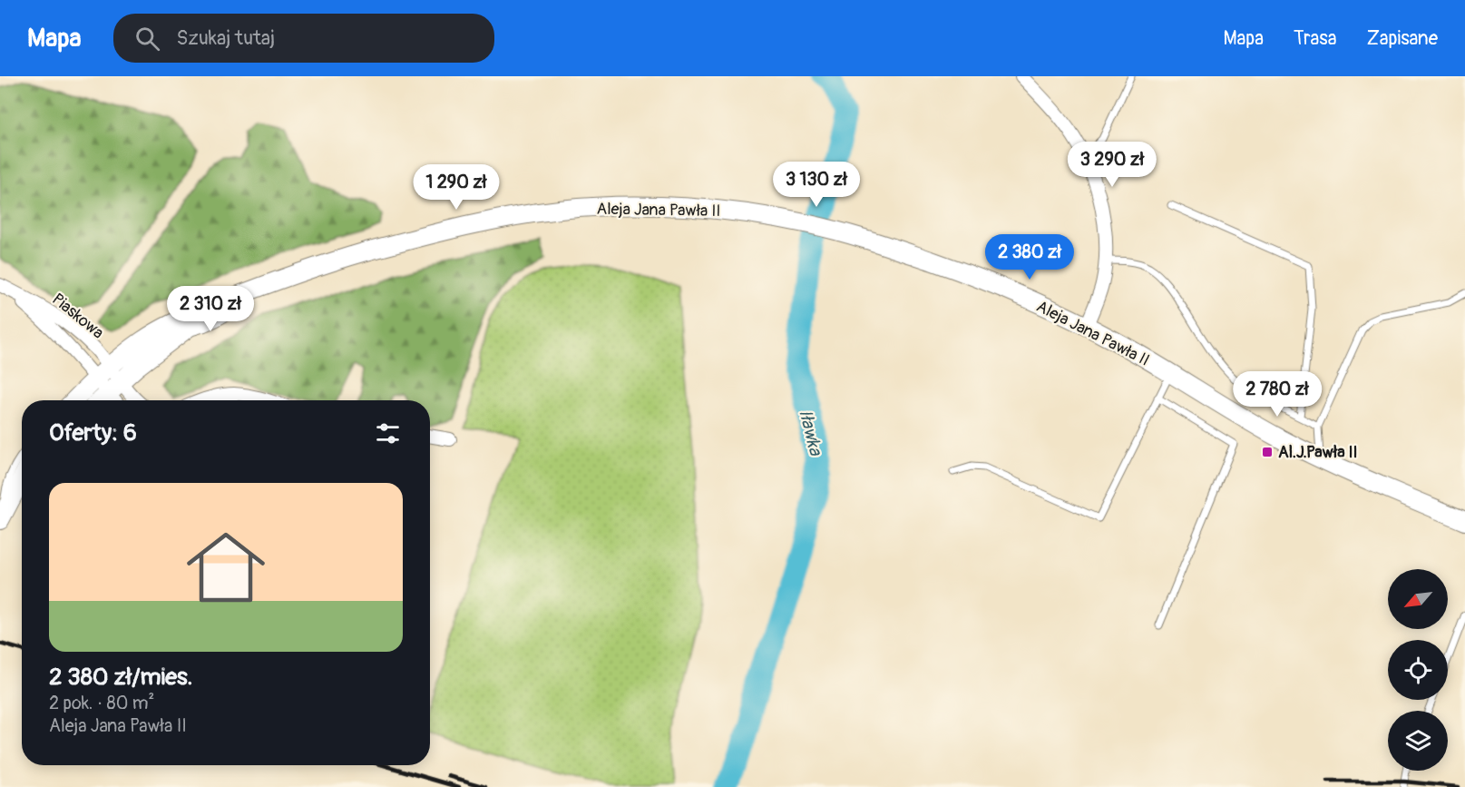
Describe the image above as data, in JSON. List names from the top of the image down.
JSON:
{
  "streets": {
    "main road": ["Aleja Jana Pawła II"],
    "street": ["Piaskowa"]
  },
  "crossings": [
    ["Aleja Jana Pawła II", "Piaskowa"]
  ],
  "water": ["Iławka"],
  "places": {
    "transit": ["Al.J.Pawła II"]
  },
  "north": "bottom left",
  "page": {
    "header": "Mapa",
    "search": "Szukaj tutaj",
    "nav": ["Mapa", "Trasa", "Zapisane"],
    "price": [
      "3 290 zł",
      "3 130 zł",
      "1 290 zł",
      "2 380 zł",
      "2 310 zł",
      "2 780 zł"
    ],
    "heading": "Oferty: 6",
    "list": [
      {
        "name": "2 380 zł/mies.",
        "note": "2 pok. · 80 m² · Aleja Jana Pawła II"
      }
    ]
  }
}
